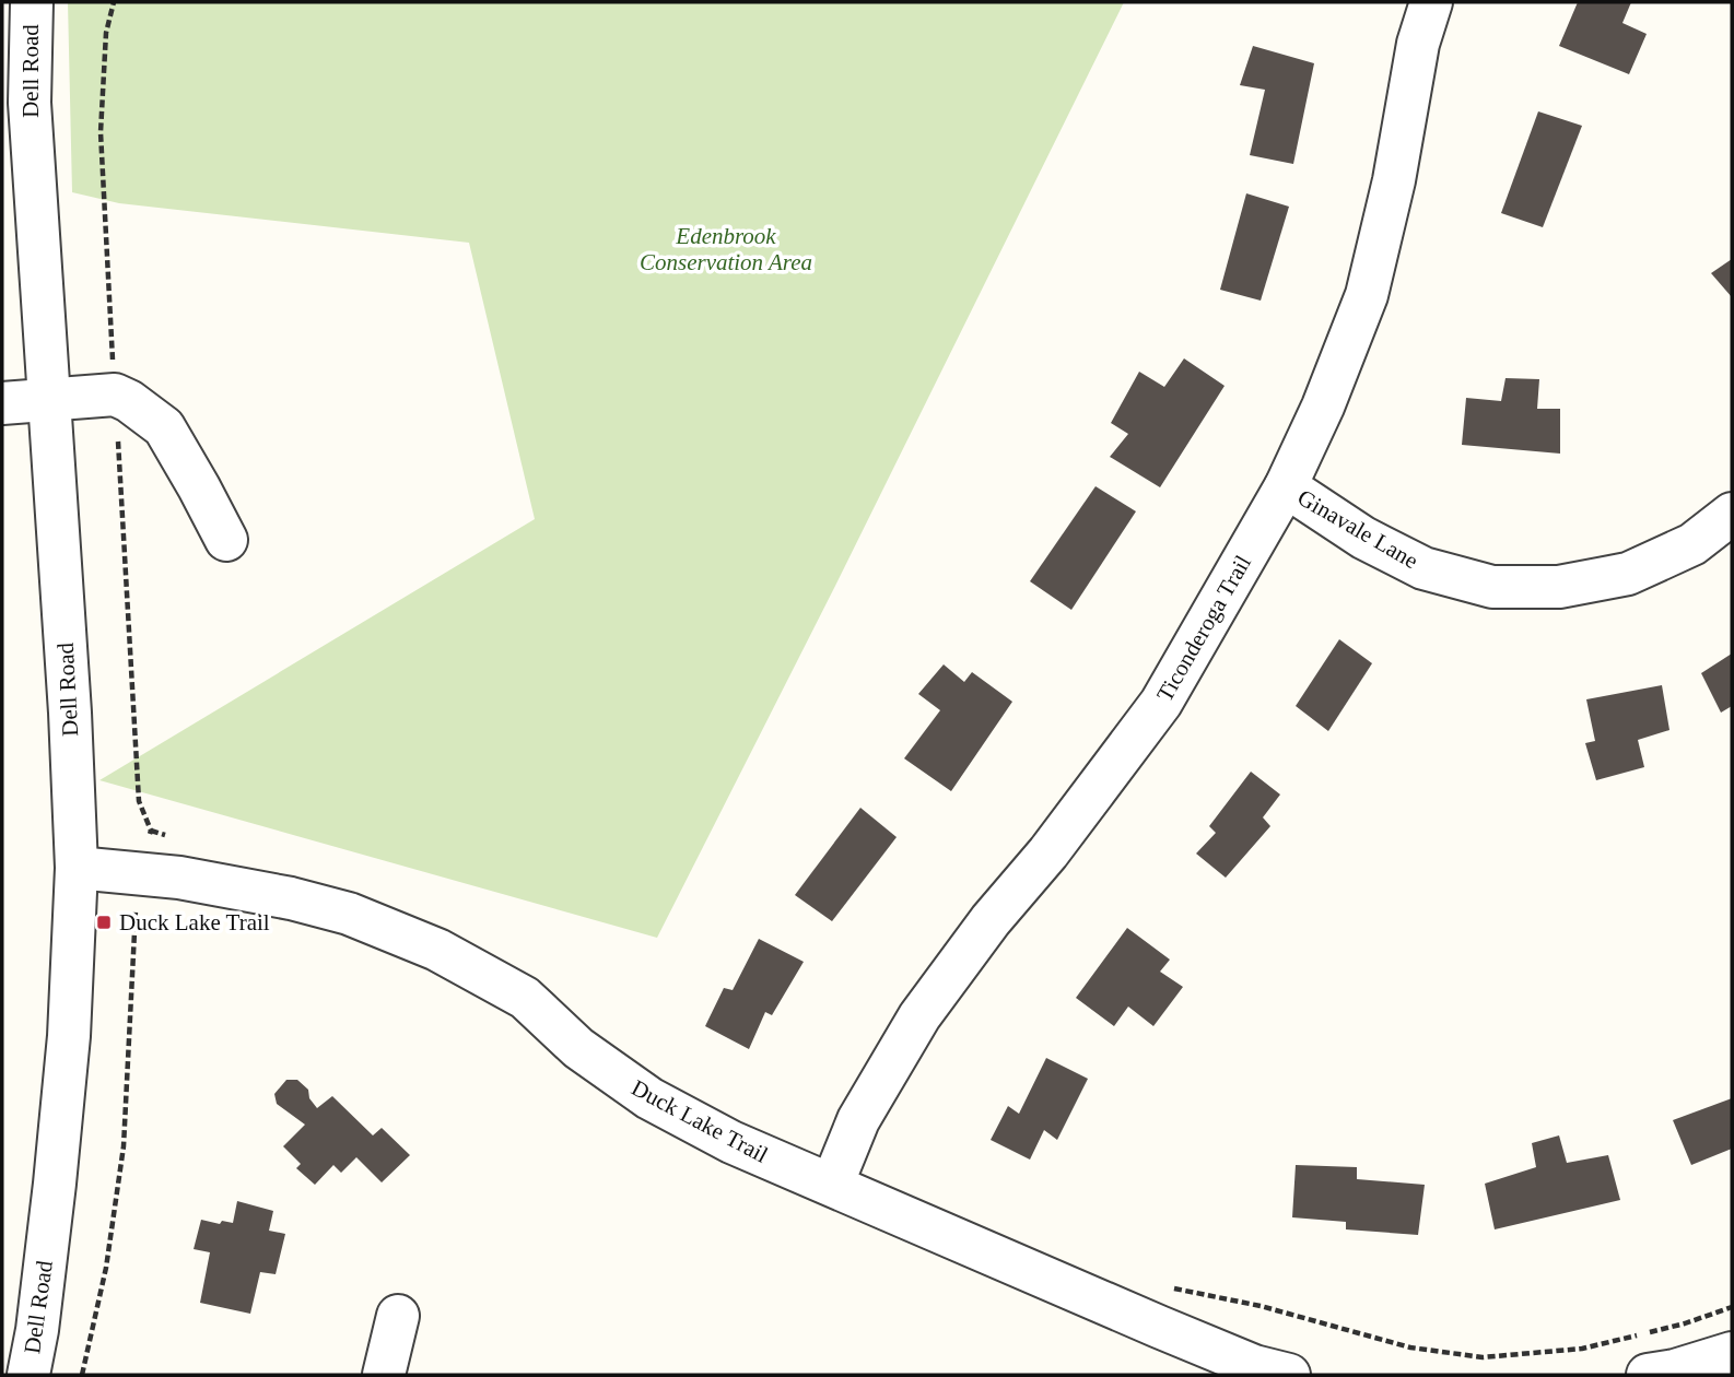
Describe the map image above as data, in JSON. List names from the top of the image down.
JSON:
{
  "streets": {
    "street": [
      "Dell Road",
      "Ginavale Lane",
      "Ticonderoga Trail",
      "Duck Lake Trail"
    ]
  },
  "crossings": [
    ["Dell Road", "Duck Lake Trail"],
    ["Ginavale Lane", "Ticonderoga Trail"],
    ["Ticonderoga Trail", "Duck Lake Trail"]
  ],
  "parks": ["Edenbrook Conservation Area"],
  "places": {
    "transit": ["Duck Lake Trail"]
  }
}
